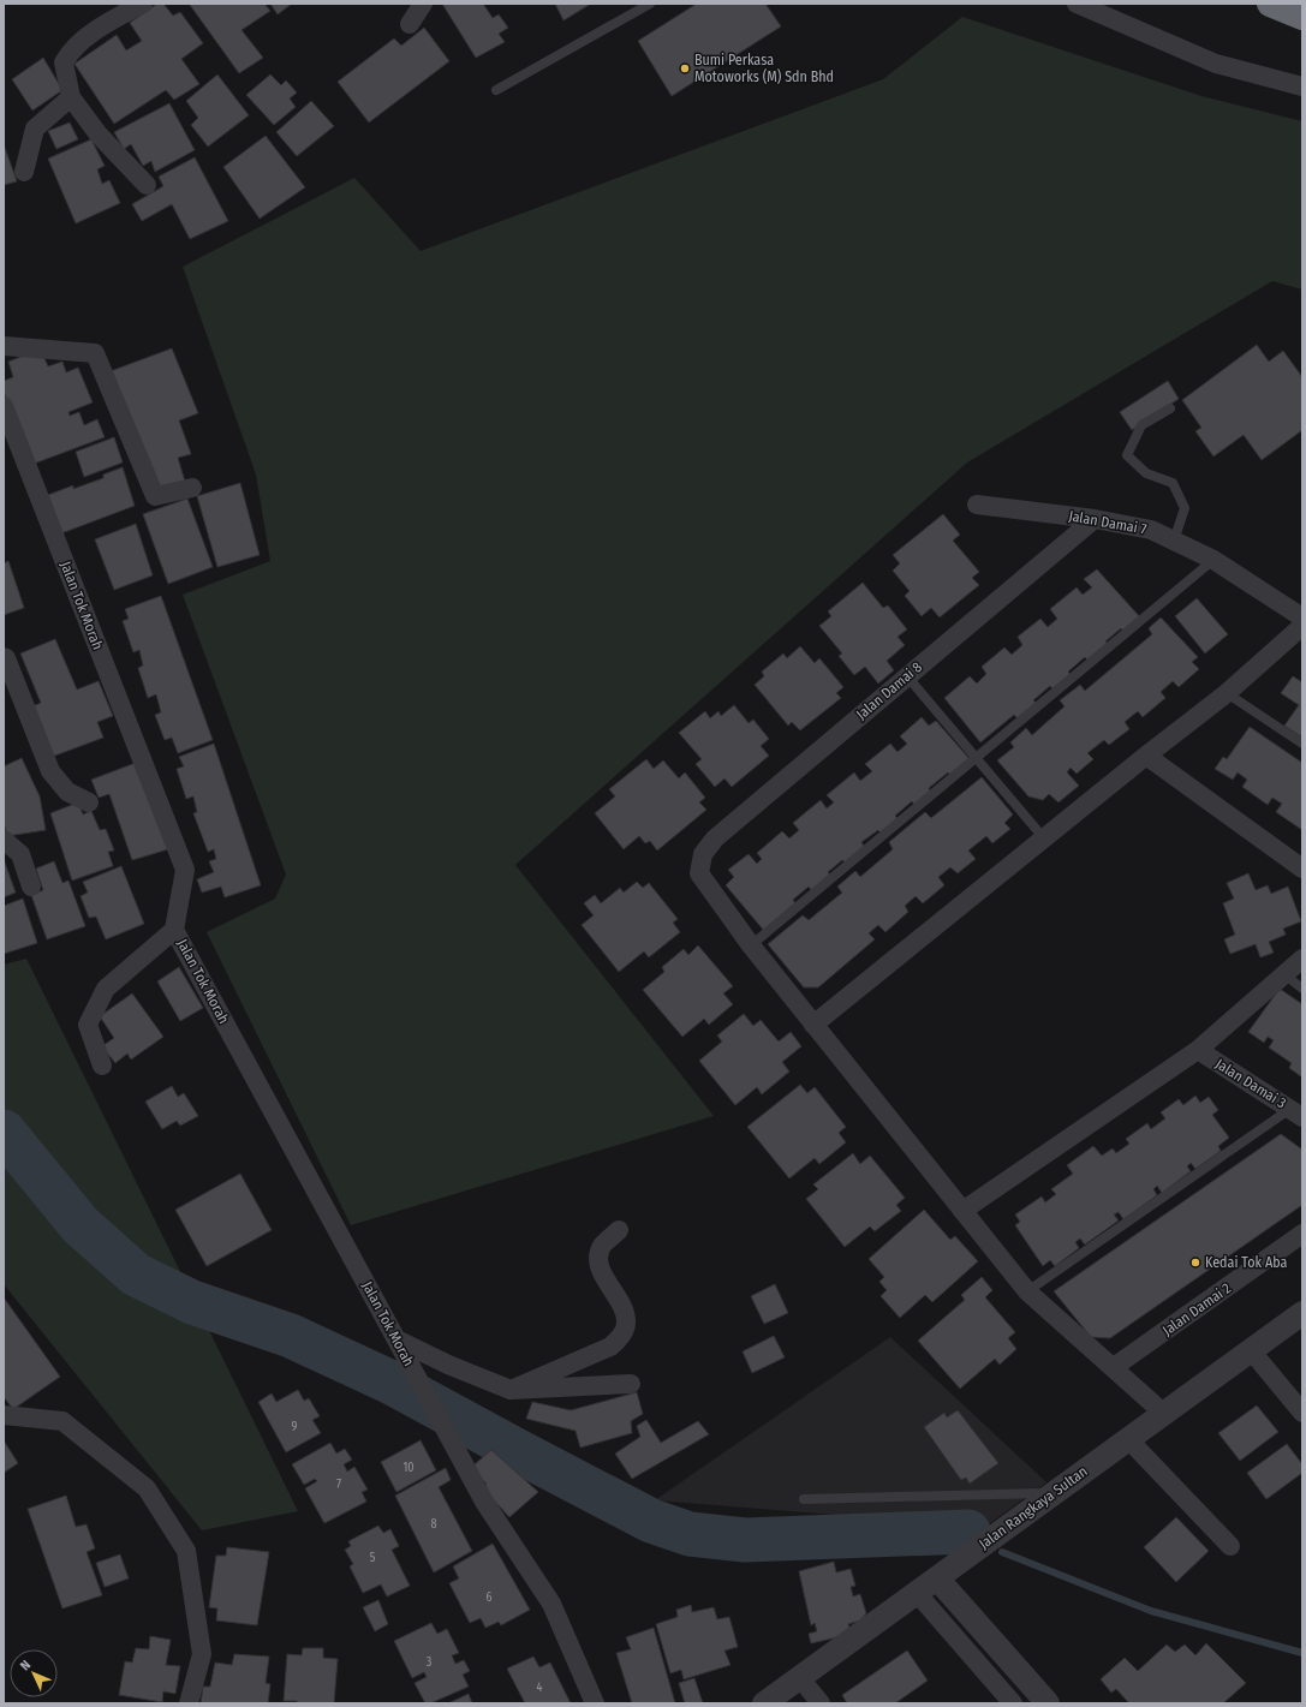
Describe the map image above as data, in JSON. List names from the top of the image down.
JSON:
{
  "streets": {
    "street": [
      "Jalan Damai 7",
      "Jalan Tok Morah",
      "Jalan Damai 8",
      "Jalan Damai 3",
      "Jalan Damai 2",
      "Jalan Rangkaya Sultan"
    ]
  },
  "crossings": [
    ["Jalan Damai 7", "Jalan Damai 8"]
  ],
  "places": ["Bumi Perkasa Motoworks (M) Sdn Bhd", "Kedai Tok Aba"],
  "house_numbers": [
    "9",
    "10",
    "7",
    "8",
    "5",
    "6",
    "3",
    "4"
  ],
  "north": "top left"
}
